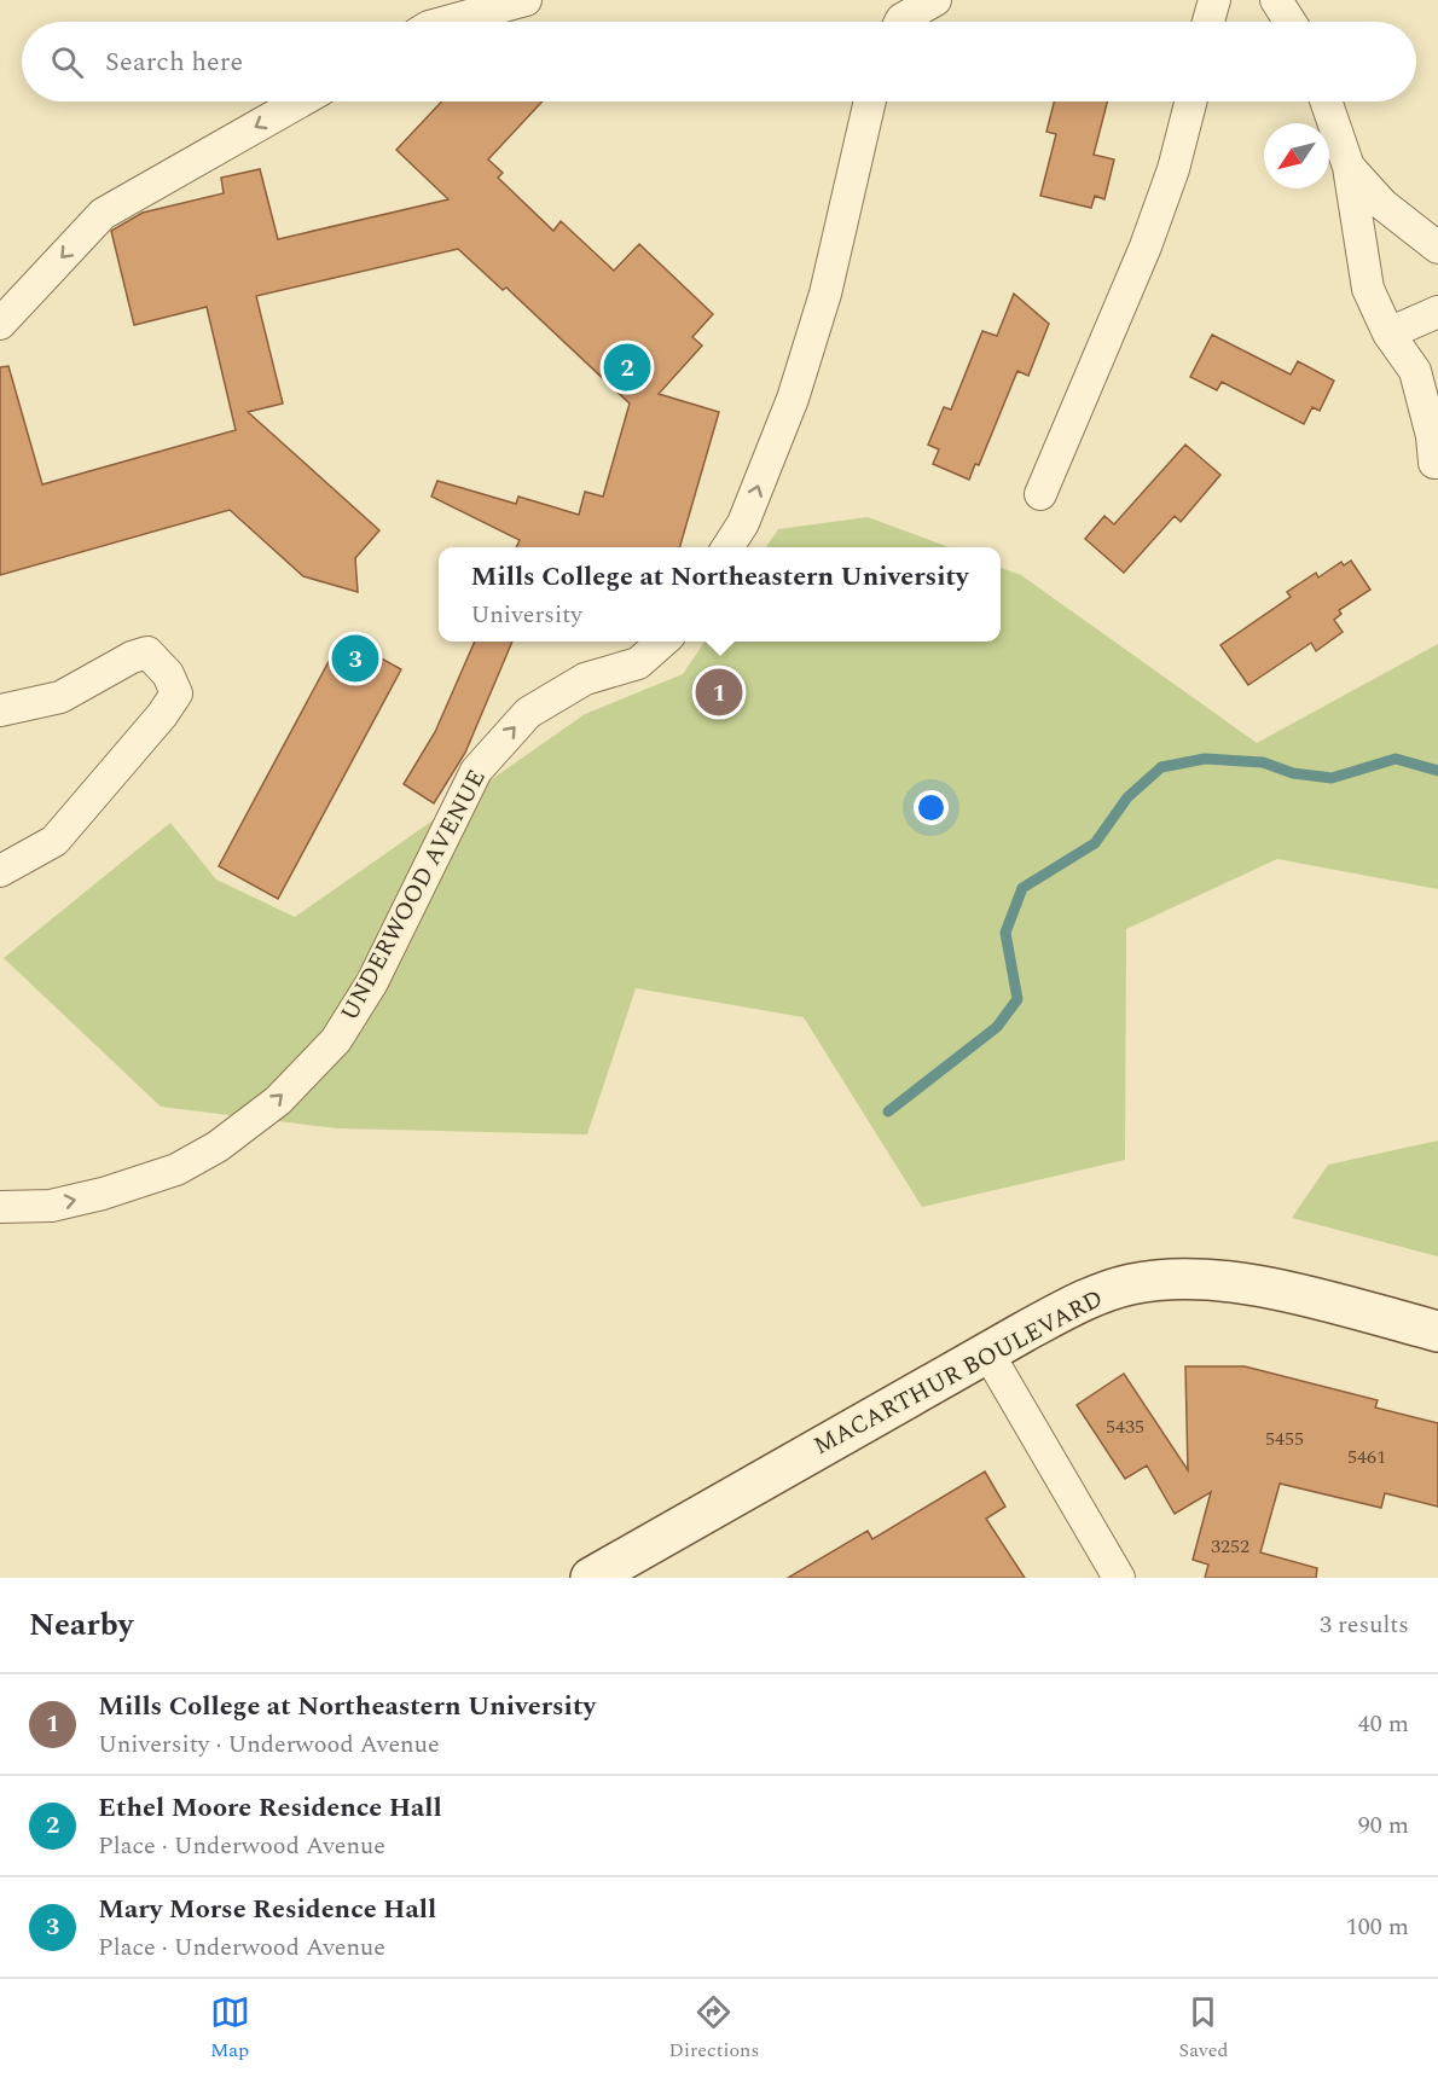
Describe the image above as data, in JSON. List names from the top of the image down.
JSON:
{
  "streets": {
    "main road": ["MACARTHUR BOULEVARD"],
    "street": ["UNDERWOOD AVENUE"]
  },
  "one_way": ["UNDERWOOD AVENUE"],
  "house_numbers": [
    "5435",
    "5455",
    "5461",
    "3252"
  ],
  "north": "bottom left",
  "page": {
    "search": "Search here",
    "pins": ["2", "3", "1"],
    "popup": ["Mills College at Northeastern University", "University"],
    "heading": ["Nearby", "3 results"],
    "list": [
      {
        "mark": "1",
        "name": "Mills College at Northeastern University",
        "note": "University · Underwood Avenue",
        "value": "40 m"
      },
      {
        "mark": "2",
        "name": "Ethel Moore Residence Hall",
        "note": "Place · Underwood Avenue",
        "value": "90 m"
      },
      {
        "mark": "3",
        "name": "Mary Morse Residence Hall",
        "note": "Place · Underwood Avenue",
        "value": "100 m"
      }
    ],
    "nav": ["Map", "Directions", "Saved"]
  }
}
